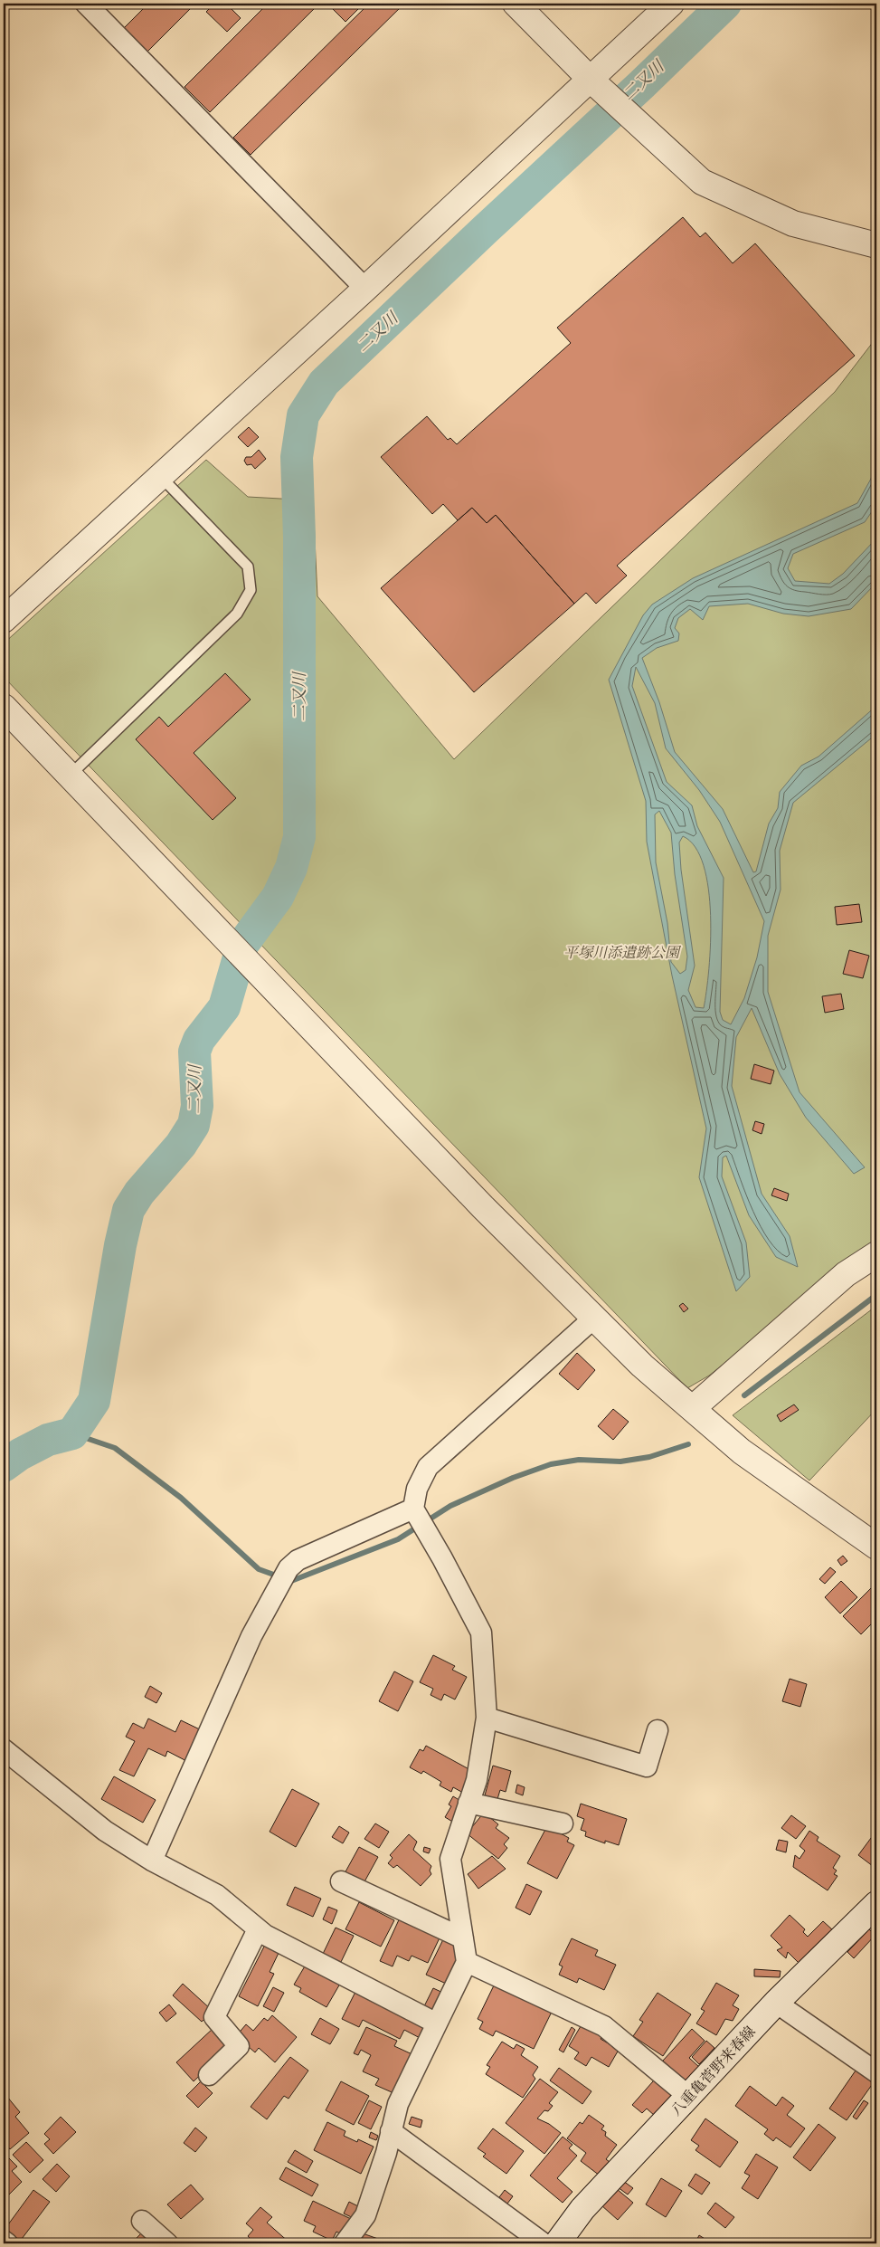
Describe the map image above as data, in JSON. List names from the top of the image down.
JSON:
{
  "streets": {
    "street": ["八重亀菅野来春線"]
  },
  "water": ["二又川"],
  "parks": ["平塚川添遺跡公園"]
}
